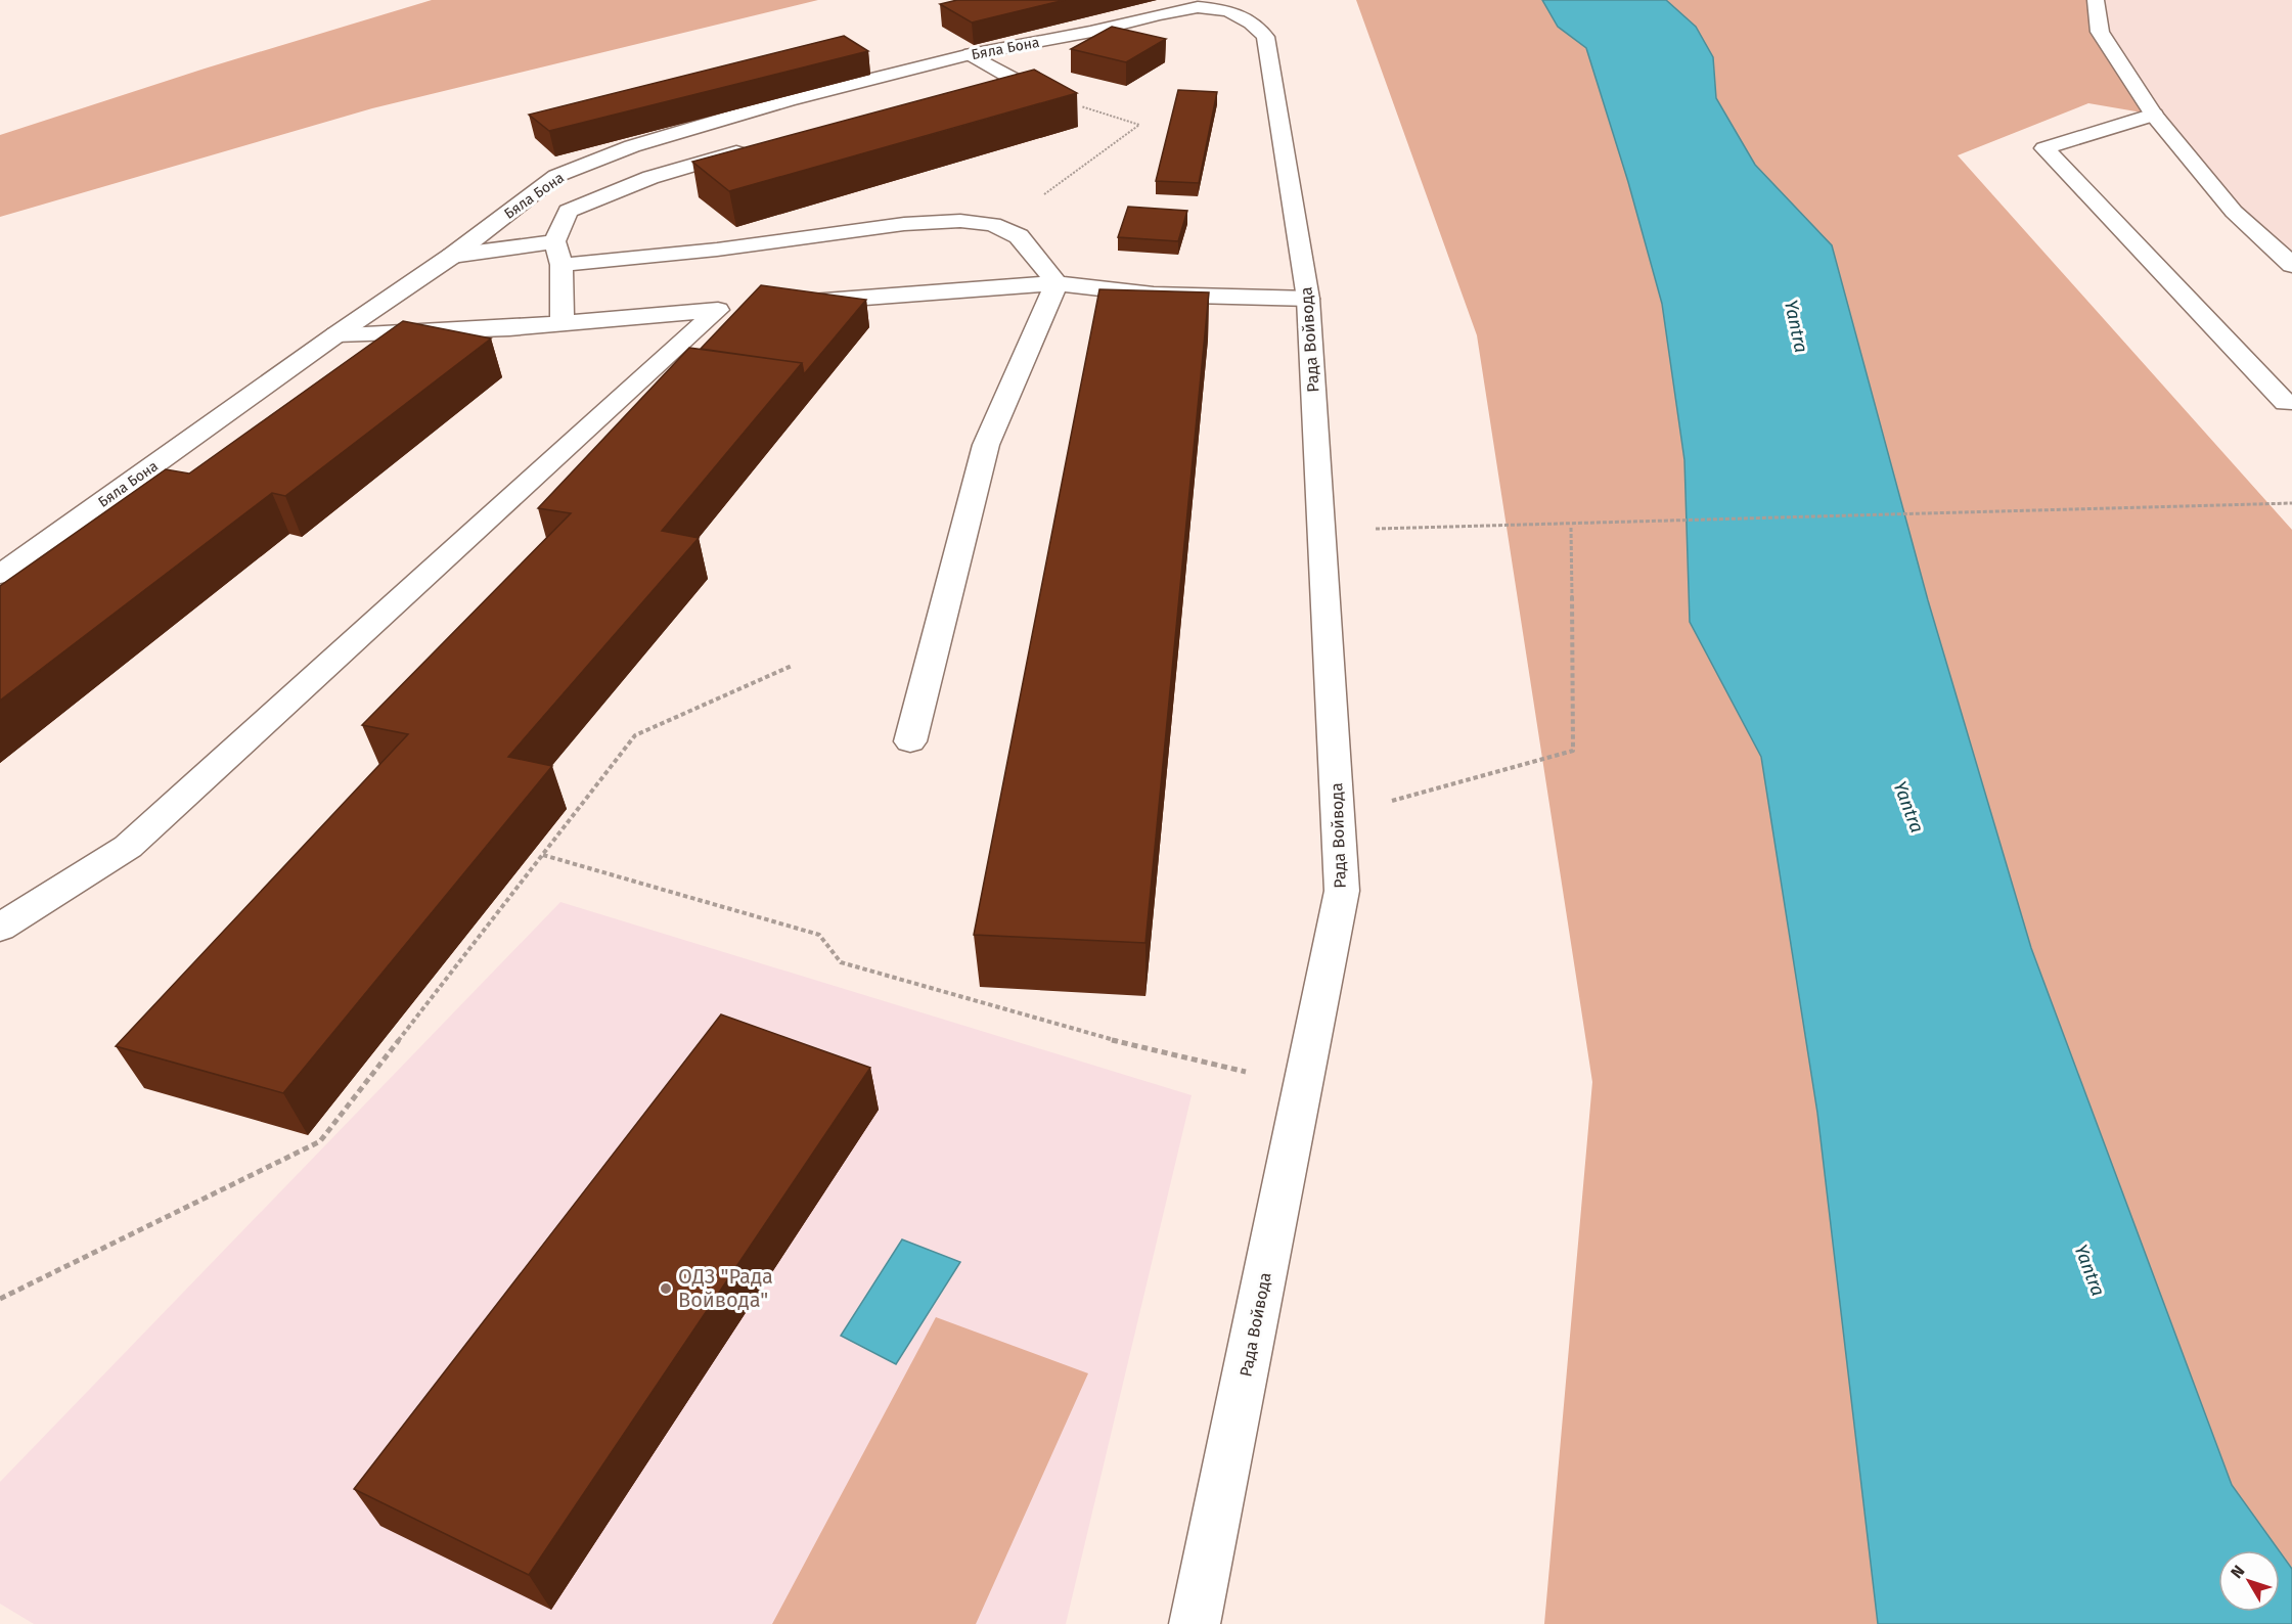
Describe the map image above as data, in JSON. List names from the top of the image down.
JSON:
{
  "streets": {
    "street": ["Бяла Бона", "Рада Войвода"]
  },
  "crossings": [
    ["Бяла Бона", "Рада Войвода"]
  ],
  "water": ["Yantra"],
  "places": ["ОДЗ \"Рада Войвода\""],
  "north": "top left"
}
